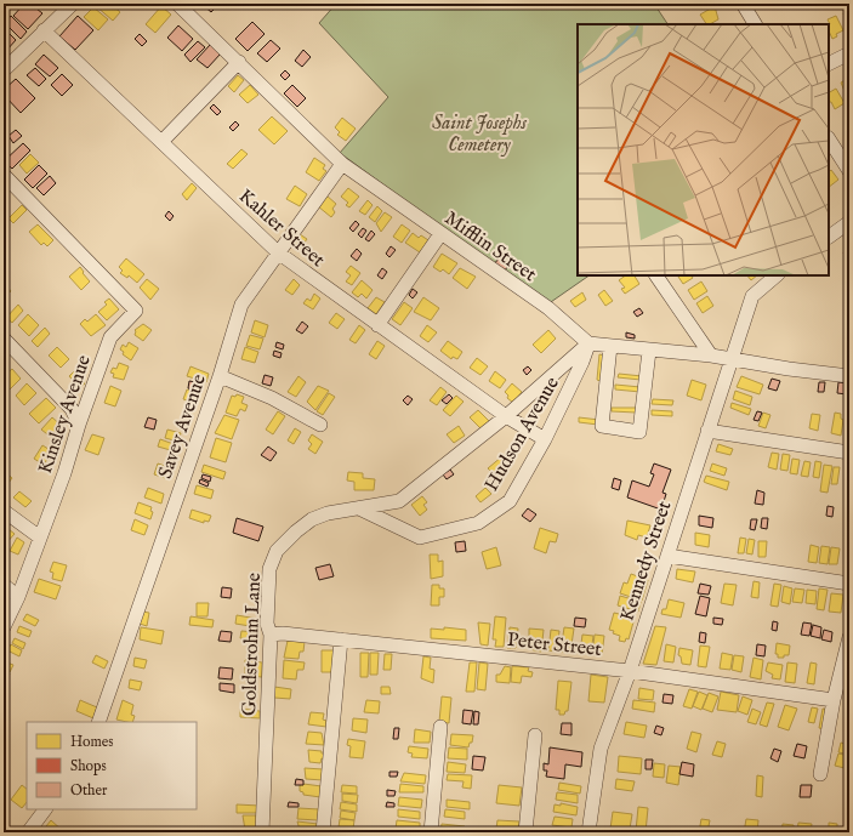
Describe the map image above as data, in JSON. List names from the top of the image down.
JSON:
{
  "streets": {
    "street": [
      "Kahler Street",
      "Mifflin Street",
      "Kinsley Avenue",
      "Savey Avenue",
      "Hudson Avenue",
      "Kennedy Street",
      "Peter Street",
      "Goldstrohm Lane"
    ]
  },
  "crossings": [
    ["Kahler Street", "Savey Avenue"],
    ["Kahler Street", "Hudson Avenue"],
    ["Kahler Street", "Goldstrohm Lane"],
    ["Mifflin Street", "Savey Avenue"],
    ["Mifflin Street", "Hudson Avenue"],
    ["Mifflin Street", "Goldstrohm Lane"],
    ["Hudson Avenue", "Goldstrohm Lane"],
    ["Kennedy Street", "Peter Street"],
    ["Peter Street", "Goldstrohm Lane"]
  ],
  "parks": ["Saint Josephs Cemetery"],
  "legend": ["Homes", "Shops", "Other"]
}
